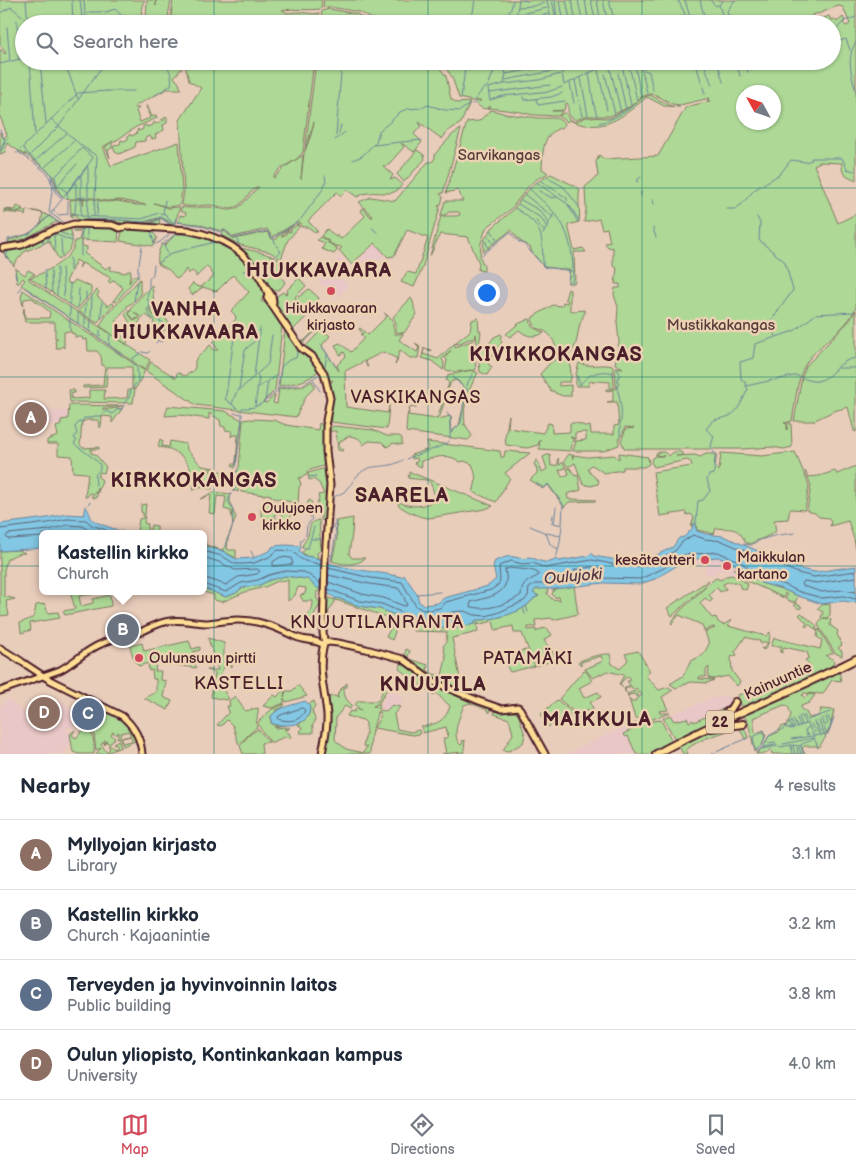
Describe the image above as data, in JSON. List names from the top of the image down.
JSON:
{
  "streets": {
    "highway": ["Kainuuntie", "22"]
  },
  "districts": [
    "HIUKKAVAARA",
    "VANHA HIUKKAVAARA",
    "KIVIKKOKANGAS",
    "VASKIKANGAS",
    "KIRKKOKANGAS",
    "SAARELA",
    "KNUUTILANRANTA",
    "PATAMÄKI",
    "KASTELLI",
    "KNUUTILA",
    "MAIKKULA"
  ],
  "water": ["Oulujoki"],
  "parks": ["Sarvikangas", "Mustikkakangas"],
  "places": [
    "Hiukkavaaran kirjasto",
    "Oulujoen kirkko",
    "kesäteatteri",
    "Maikkulan kartano",
    "Oulunsuun pirtti"
  ],
  "north": "top left",
  "page": {
    "search": "Search here",
    "pins": [
      "A",
      "B",
      "D",
      "C"
    ],
    "popup": ["Kastellin kirkko", "Church"],
    "heading": ["Nearby", "4 results"],
    "list": [
      {
        "mark": "A",
        "name": "Myllyojan kirjasto",
        "note": "Library",
        "value": "3.1 km"
      },
      {
        "mark": "B",
        "name": "Kastellin kirkko",
        "note": "Church · Kajaanintie",
        "value": "3.2 km"
      },
      {
        "mark": "C",
        "name": "Terveyden ja hyvinvoinnin laitos",
        "note": "Public building",
        "value": "3.8 km"
      },
      {
        "mark": "D",
        "name": "Oulun yliopisto, Kontinkankaan kampus",
        "note": "University",
        "value": "4.0 km"
      }
    ],
    "nav": ["Map", "Directions", "Saved"]
  }
}
